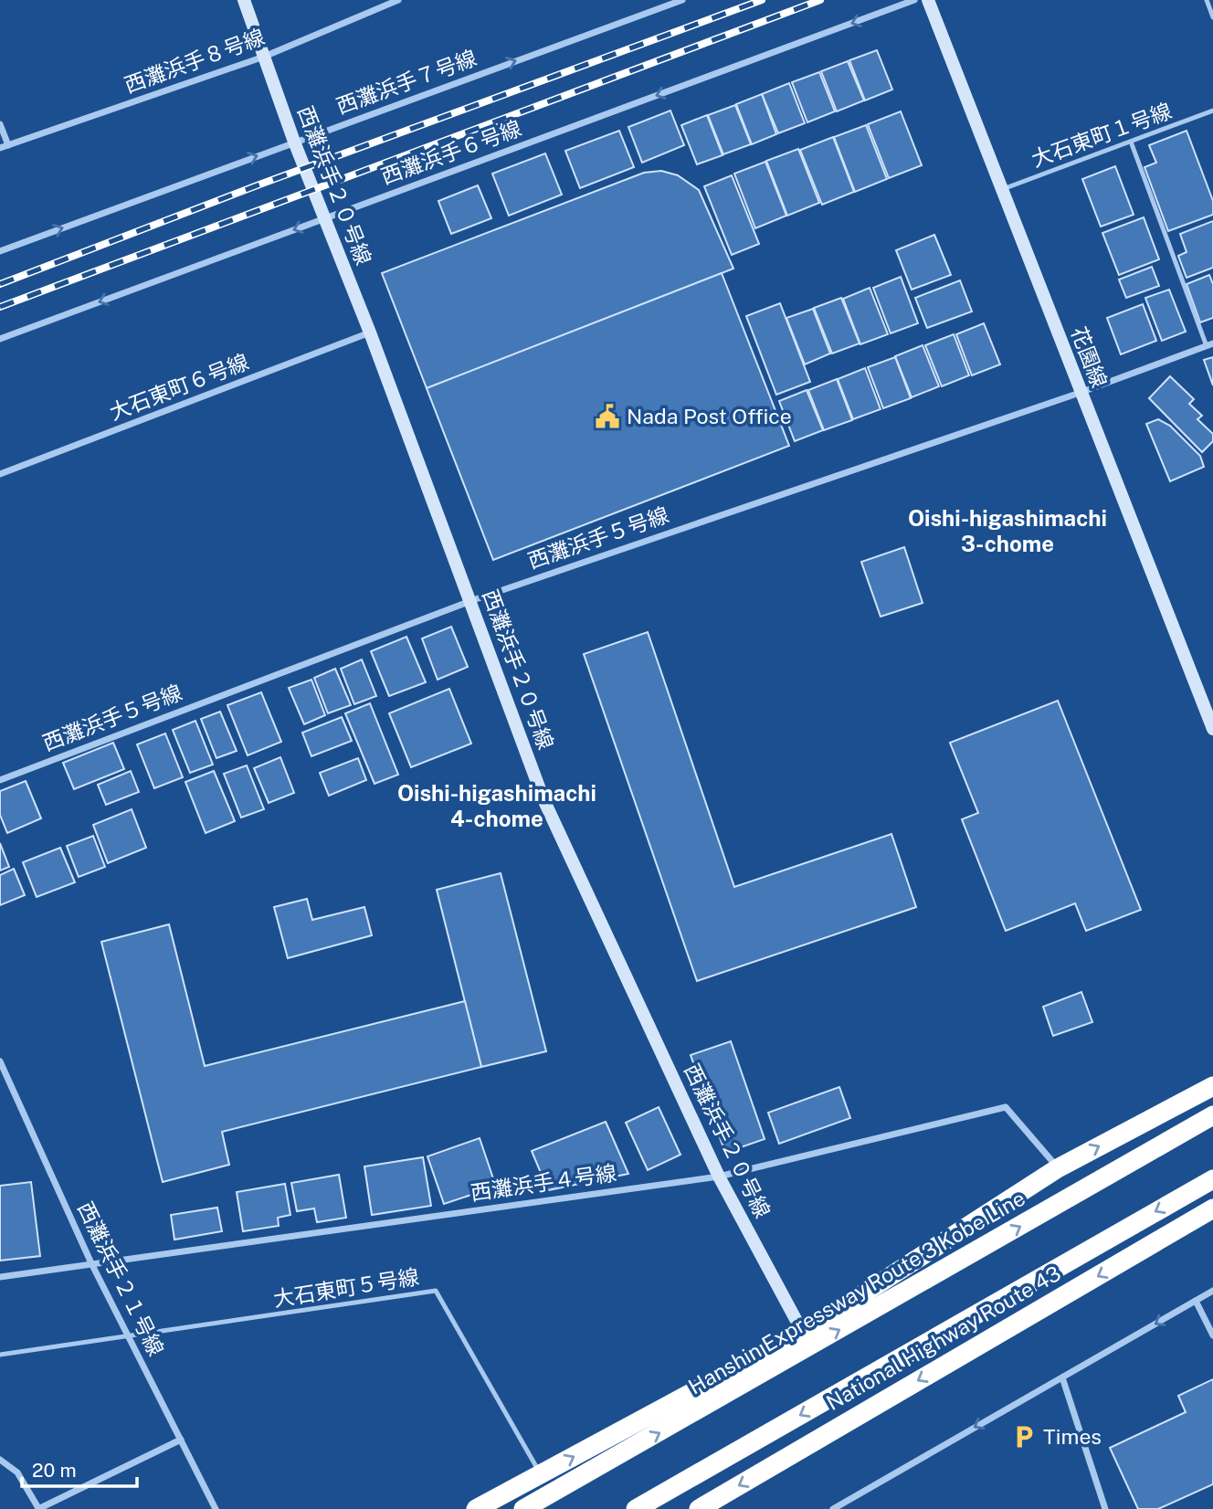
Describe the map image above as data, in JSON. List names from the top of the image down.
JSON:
{
  "streets": {
    "highway": ["Hanshin Expressway Route 3 Kobe Line", "National Highway Route 43"],
    "street": [
      "西灘浜手８号線",
      "西灘浜手７号線",
      "西灘浜手６号線",
      "西灘浜手２０号線",
      "花園線",
      "大石東町６号線",
      "西灘浜手５号線",
      "西灘浜手４号線",
      "西灘浜手２１号線"
    ],
    "lane": ["大石東町１号線", "大石東町５号線"]
  },
  "crossings": [
    ["西灘浜手８号線", "西灘浜手２０号線"],
    ["西灘浜手７号線", "西灘浜手２０号線"],
    ["大石東町１号線", "花園線"],
    ["西灘浜手６号線", "西灘浜手２０号線"],
    ["西灘浜手２０号線", "大石東町６号線"],
    ["西灘浜手２０号線", "西灘浜手５号線"],
    ["西灘浜手２０号線", "西灘浜手４号線"],
    ["花園線", "西灘浜手５号線"],
    ["西灘浜手４号線", "西灘浜手２１号線"],
    ["西灘浜手２１号線", "大石東町５号線"]
  ],
  "one_way": ["西灘浜手７号線", "西灘浜手６号線"],
  "districts": ["Oishi-higashimachi 3-chome", "Oishi-higashimachi 4-chome"],
  "places": {
    "public building": ["Nada Post Office"],
    "parking": ["Times"]
  },
  "scale_bar": "20 m"
}
